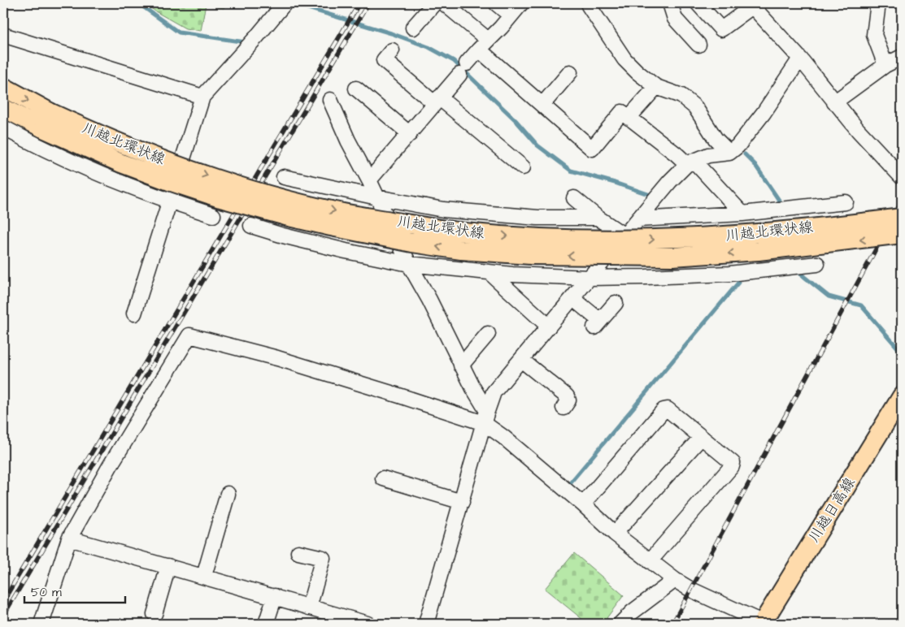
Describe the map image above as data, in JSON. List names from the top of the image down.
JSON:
{
  "streets": {
    "main road": ["川越北環状線", "川越日高線"]
  },
  "scale_bar": "50 m"
}
